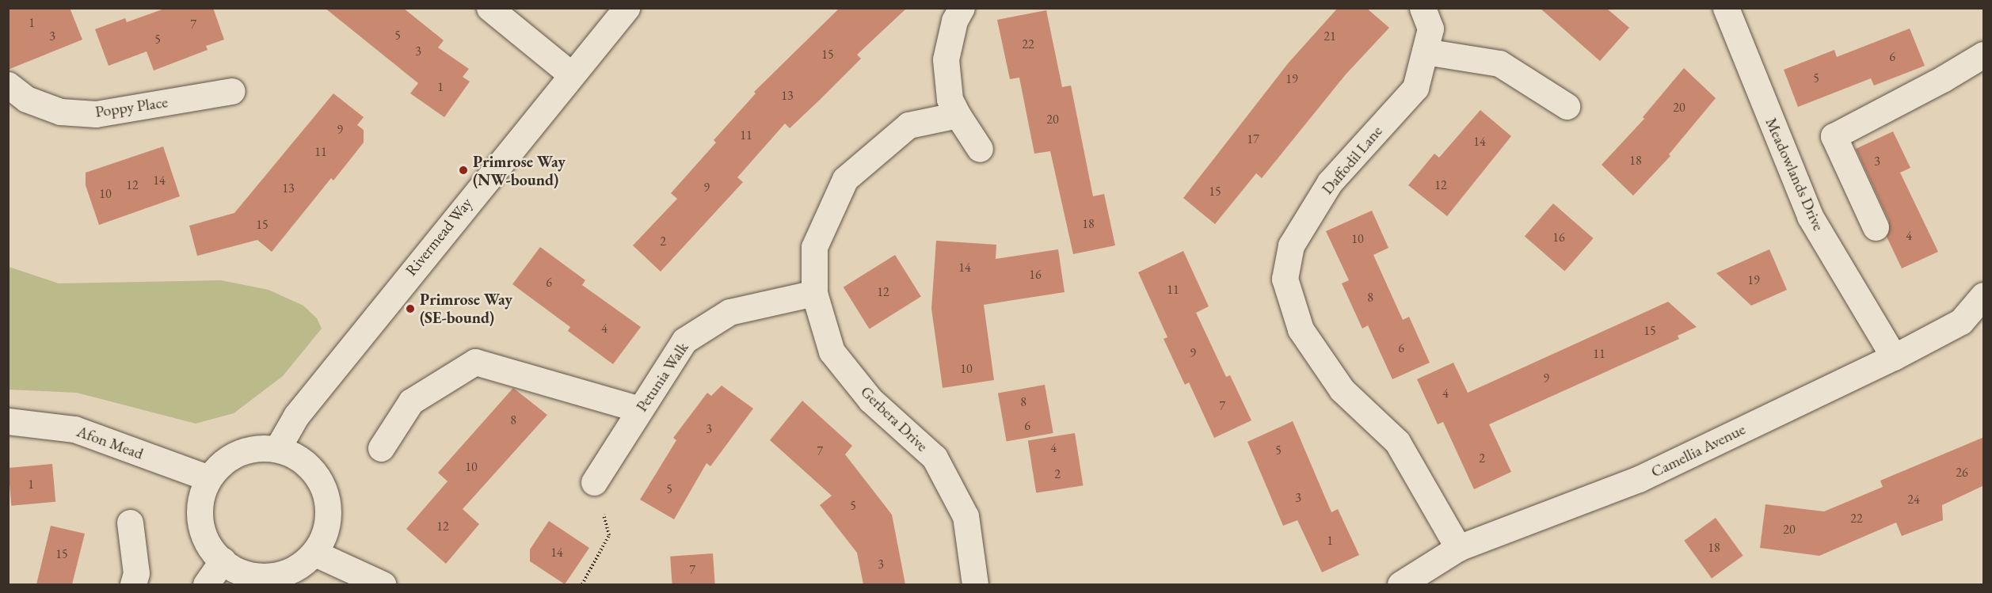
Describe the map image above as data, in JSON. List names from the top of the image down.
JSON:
{
  "streets": {
    "street": [
      "Poppy Place",
      "Daffodil Lane",
      "Meadowlands Drive",
      "Rivermead Way",
      "Petunia Walk",
      "Gerbera Drive",
      "Afon Mead",
      "Camellia Avenue"
    ]
  },
  "crossings": [
    ["Daffodil Lane", "Camellia Avenue"],
    ["Meadowlands Drive", "Camellia Avenue"],
    ["Rivermead Way", "Afon Mead"],
    ["Petunia Walk", "Gerbera Drive"]
  ],
  "places": ["Primrose Way (NW-bound)", "Primrose Way (SE-bound)"],
  "house_numbers": [
    "1",
    "7",
    "5",
    "3",
    "21",
    "5",
    "22",
    "3",
    "15",
    "6",
    "5",
    "19",
    "1",
    "13",
    "20",
    "20",
    "9",
    "11",
    "17",
    "14",
    "11",
    "18",
    "3",
    "14",
    "12",
    "12",
    "9",
    "13",
    "15",
    "10",
    "18",
    "15",
    "4",
    "16",
    "10",
    "2",
    "14",
    "16",
    "19",
    "6",
    "11",
    "12",
    "8",
    "4",
    "15",
    "6",
    "9",
    "11",
    "10",
    "9",
    "4",
    "8",
    "7",
    "8",
    "6",
    "3",
    "4",
    "5",
    "7",
    "2",
    "10",
    "26",
    "2",
    "1",
    "5",
    "3",
    "24",
    "5",
    "22",
    "12",
    "20",
    "1",
    "18",
    "14",
    "15",
    "3",
    "7"
  ]
}
